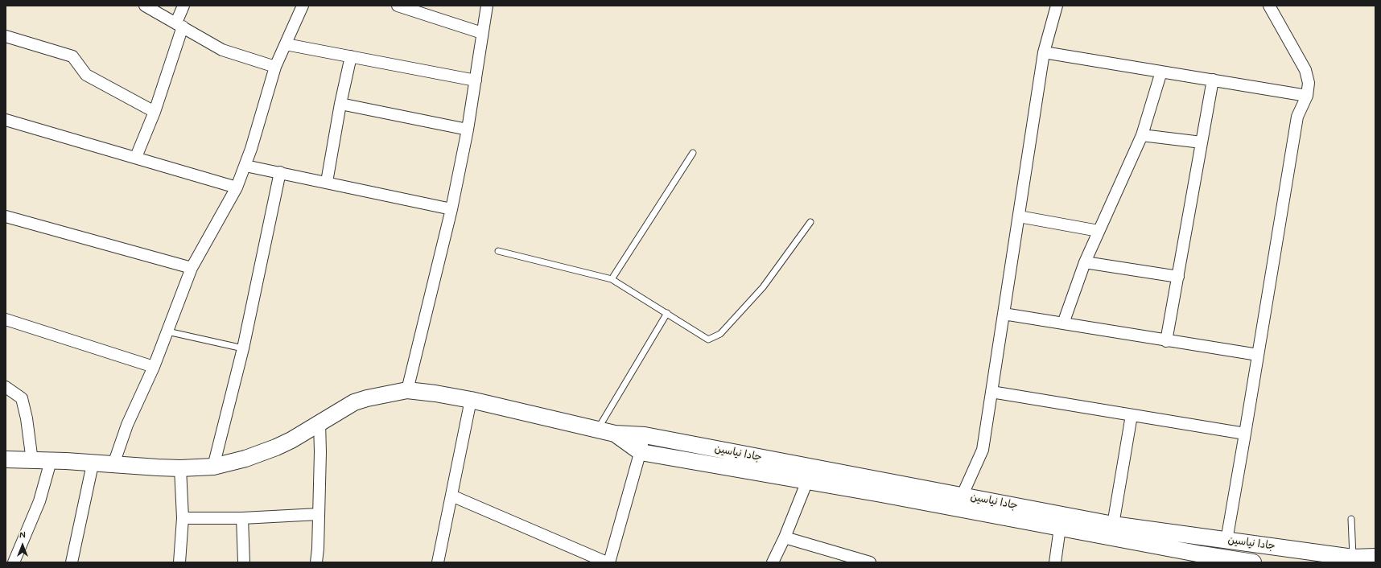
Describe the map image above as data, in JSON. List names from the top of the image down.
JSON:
{
  "streets": {
    "street": ["جادا نیاسین"]
  },
  "north": "top"
}
